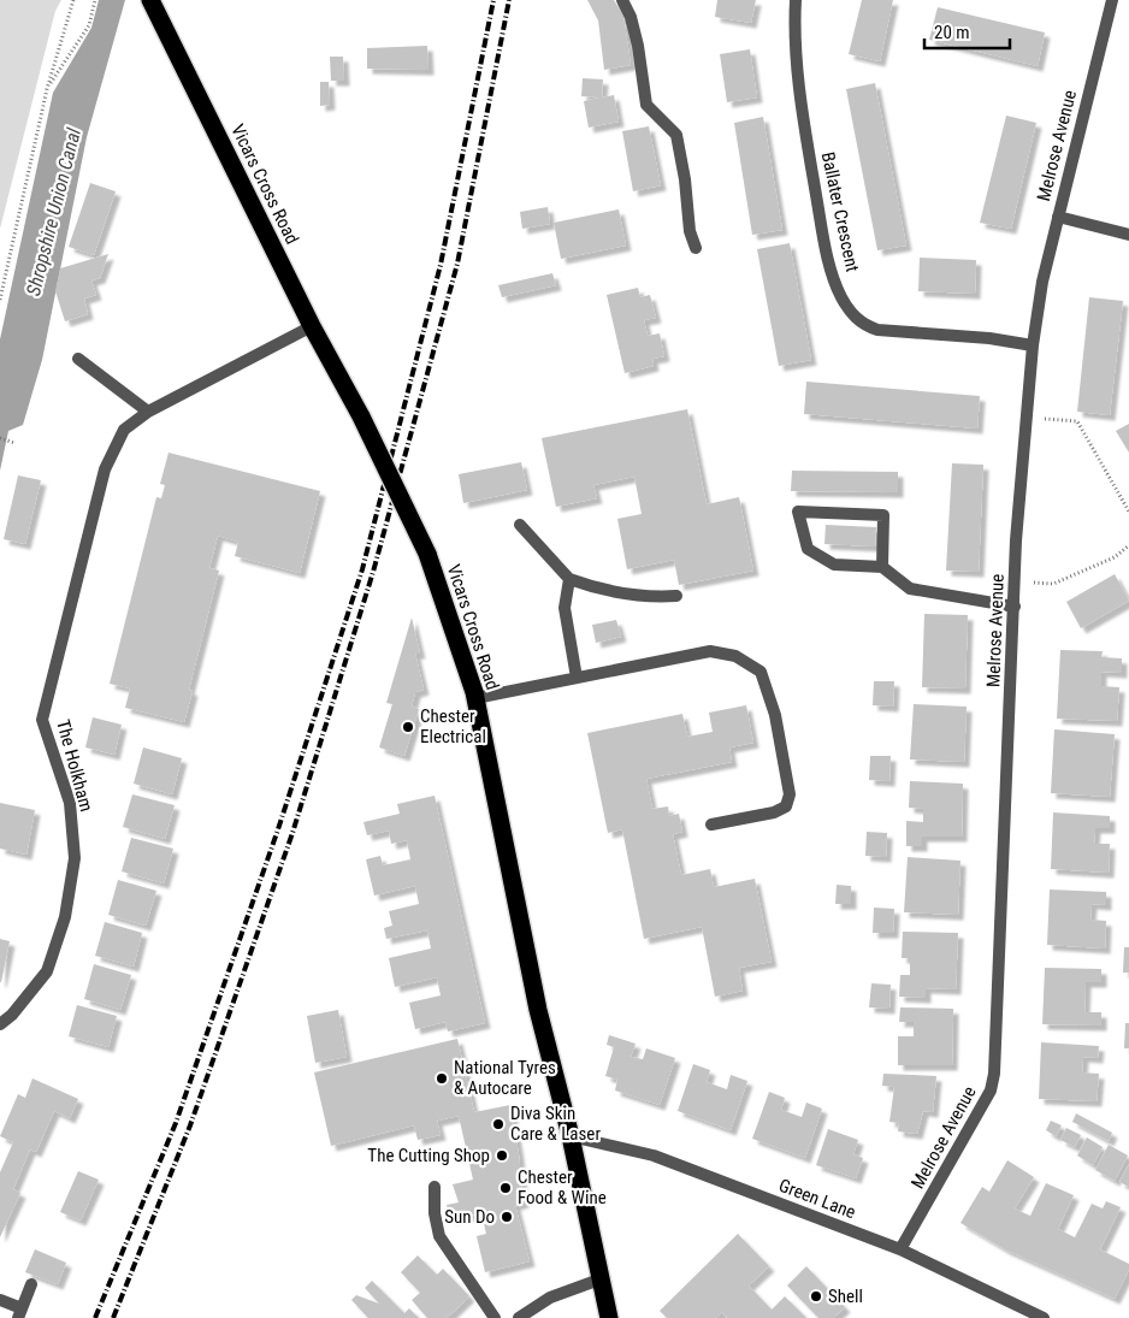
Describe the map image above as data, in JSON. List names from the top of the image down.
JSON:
{
  "streets": {
    "highway": ["Vicars Cross Road"],
    "street": [
      "Melrose Avenue",
      "Ballater Crescent",
      "The Holkham",
      "Green Lane"
    ]
  },
  "crossings": [
    ["Melrose Avenue", "Ballater Crescent"],
    ["Melrose Avenue", "Green Lane"],
    ["Vicars Cross Road", "The Holkham"],
    ["Vicars Cross Road", "Green Lane"]
  ],
  "water": ["Shropshire Union Canal"],
  "places": [
    "Chester Electrical",
    "National Tyres & Autocare",
    "Diva Skin Care & Laser",
    "The Cutting Shop",
    "Chester Food & Wine",
    "Sun Do",
    "Shell"
  ],
  "scale_bar": "20 m"
}
